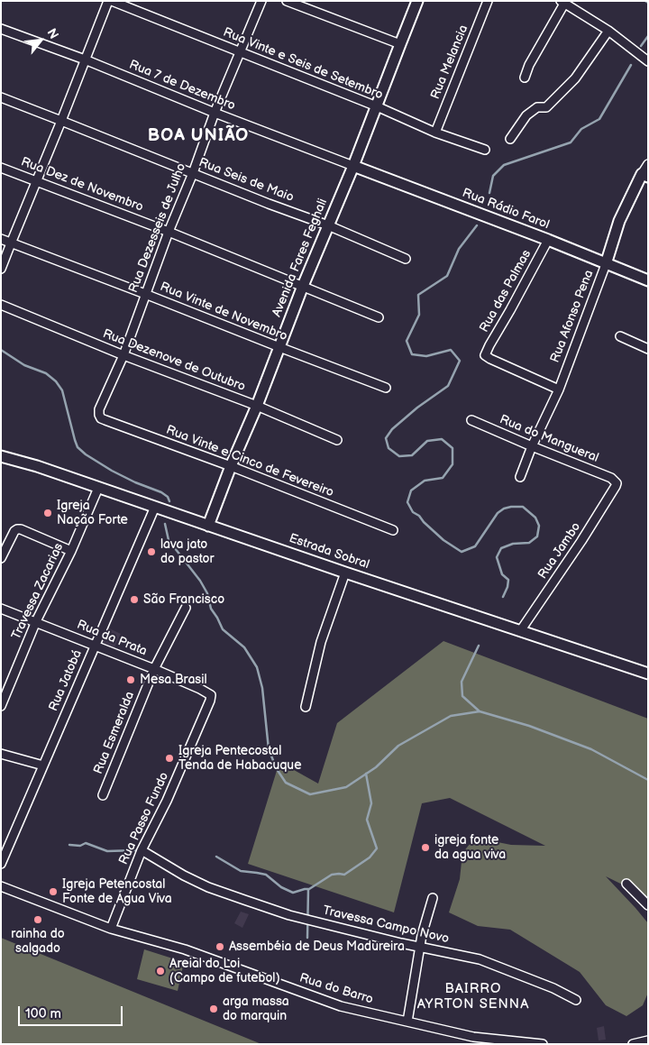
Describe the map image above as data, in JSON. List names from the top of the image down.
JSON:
{
  "streets": {
    "street": [
      "Rua Melancia",
      "Rua Vinte e Seis de Setembro",
      "Rua 7 de Dezembro",
      "Rua Seis de Maio",
      "Rua Dez de Novembro",
      "Rua Rádio Farol",
      "Rua Dezesseis de Julho",
      "Avenida Fares Feghali",
      "Rua das Palmas",
      "Rua Vinte de Novembro",
      "Rua Afonso Pena",
      "Rua Dezenove de Outubro",
      "Rua do Mangueral",
      "Rua Vinte e Cinco de Fevereiro",
      "Rua Jambo",
      "Estrada Sobral",
      "Travessa Zacarias",
      "Rua da Prata",
      "Rua Jatobá",
      "Rua Esmeralda",
      "Rua Passo Fundo",
      "Travessa Campo Novo",
      "Rua do Barro"
    ]
  },
  "crossings": [
    ["Rua Melancia", "Rua Vinte e Seis de Setembro"],
    ["Rua Vinte e Seis de Setembro", "Rua Dezesseis de Julho"],
    ["Rua Vinte e Seis de Setembro", "Avenida Fares Feghali"],
    ["Rua 7 de Dezembro", "Rua Rádio Farol"],
    ["Rua 7 de Dezembro", "Rua Dezesseis de Julho"],
    ["Rua 7 de Dezembro", "Avenida Fares Feghali"],
    ["Rua Seis de Maio", "Rua Dezesseis de Julho"],
    ["Rua Seis de Maio", "Avenida Fares Feghali"],
    ["Rua Dez de Novembro", "Rua Dezesseis de Julho"],
    ["Rua Dez de Novembro", "Avenida Fares Feghali"],
    ["Rua Rádio Farol", "Avenida Fares Feghali"],
    ["Rua Rádio Farol", "Rua das Palmas"],
    ["Rua Rádio Farol", "Rua Afonso Pena"],
    ["Rua Dezesseis de Julho", "Rua Vinte de Novembro"],
    ["Rua Dezesseis de Julho", "Rua Dezenove de Outubro"],
    ["Rua Dezesseis de Julho", "Rua Vinte e Cinco de Fevereiro"],
    ["Avenida Fares Feghali", "Rua Vinte de Novembro"],
    ["Avenida Fares Feghali", "Rua Dezenove de Outubro"],
    ["Avenida Fares Feghali", "Rua Vinte e Cinco de Fevereiro"],
    ["Avenida Fares Feghali", "Estrada Sobral"],
    ["Rua das Palmas", "Rua Afonso Pena"],
    ["Rua Afonso Pena", "Rua do Mangueral"],
    ["Rua do Mangueral", "Rua Jambo"],
    ["Rua Jambo", "Estrada Sobral"],
    ["Estrada Sobral", "Travessa Zacarias"],
    ["Estrada Sobral", "Rua Jatobá"],
    ["Travessa Zacarias", "Rua da Prata"],
    ["Rua da Prata", "Rua Jatobá"],
    ["Rua da Prata", "Rua Esmeralda"],
    ["Rua da Prata", "Rua Passo Fundo"],
    ["Rua Passo Fundo", "Travessa Campo Novo"],
    ["Rua Passo Fundo", "Rua do Barro"]
  ],
  "districts": ["BOA UNIÃO", "BAIRRO AYRTON SENNA"],
  "places": [
    "Igreja Nação Forte",
    "lava jato do pastor",
    "São Francisco",
    "Mesa Brasil",
    "Igreja Pentecostal Tenda de Habacuque",
    "igreja fonte da agua viva",
    "Igreja Petencostal Fonte de Água Viva",
    "rainha do salgado",
    "Assembéia de Deus Madureira",
    "Areial do Loi (Campo de futebol)",
    "arga massa do marquin"
  ],
  "scale_bar": "100 m",
  "north": "top right"
}
